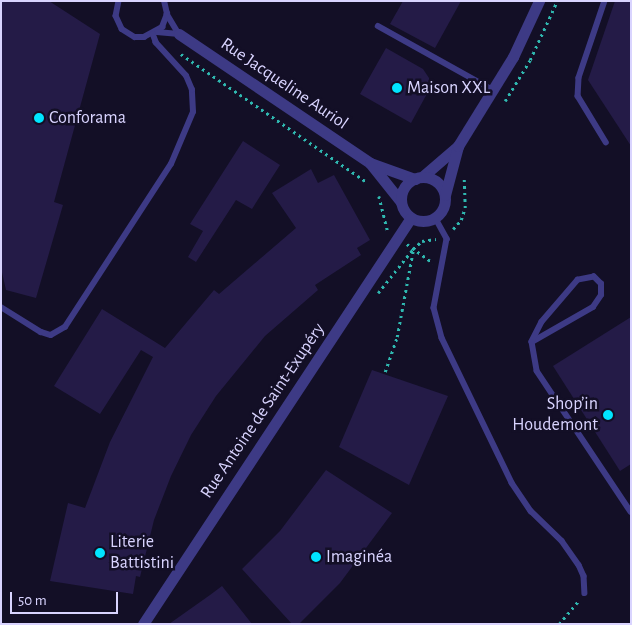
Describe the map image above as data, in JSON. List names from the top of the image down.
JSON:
{
  "streets": {
    "street": ["Rue Jacqueline Auriol", "Rue Antoine de Saint-Exupéry"]
  },
  "crossings": [
    ["Rue Jacqueline Auriol", "Rue Antoine de Saint-Exupéry"]
  ],
  "places": [
    "Maison XXL",
    "Conforama",
    "Shop’in Houdemont",
    "Literie Battistini",
    "Imaginéa"
  ],
  "scale_bar": "50 m"
}
